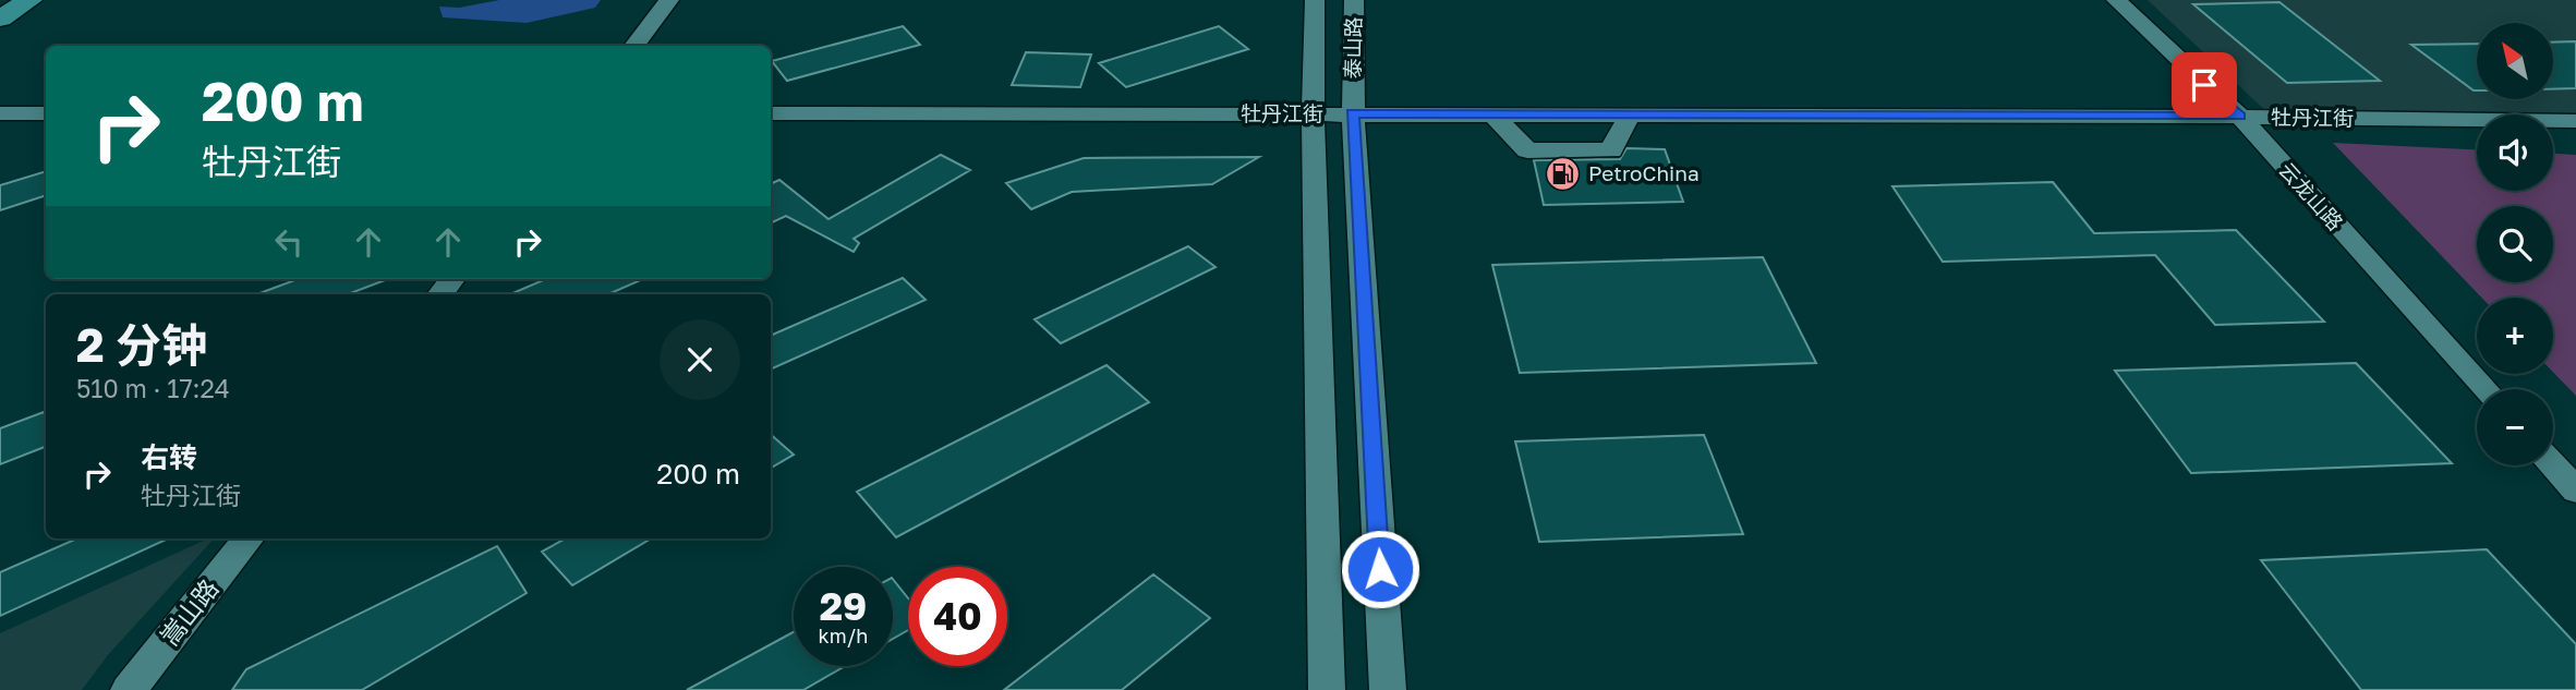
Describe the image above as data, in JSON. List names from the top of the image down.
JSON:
{
  "streets": {
    "street": [
      "泰山路",
      "牡丹江街",
      "云龙山路",
      "嵩山路"
    ]
  },
  "crossings": [
    ["泰山路", "牡丹江街"],
    ["牡丹江街", "云龙山路"]
  ],
  "places": {
    "fuel station": ["PetroChina"]
  },
  "north": "top left",
  "page": {
    "map_buttons": ["+", "−"],
    "turn": ["200 m", "牡丹江街"],
    "heading": ["2 分钟", "510 m · 17:24"],
    "list": [
      {
        "name": "右转",
        "note": "牡丹江街",
        "value": "200 m"
      }
    ],
    "speed": "29 km/h",
    "limit": "40"
  }
}
